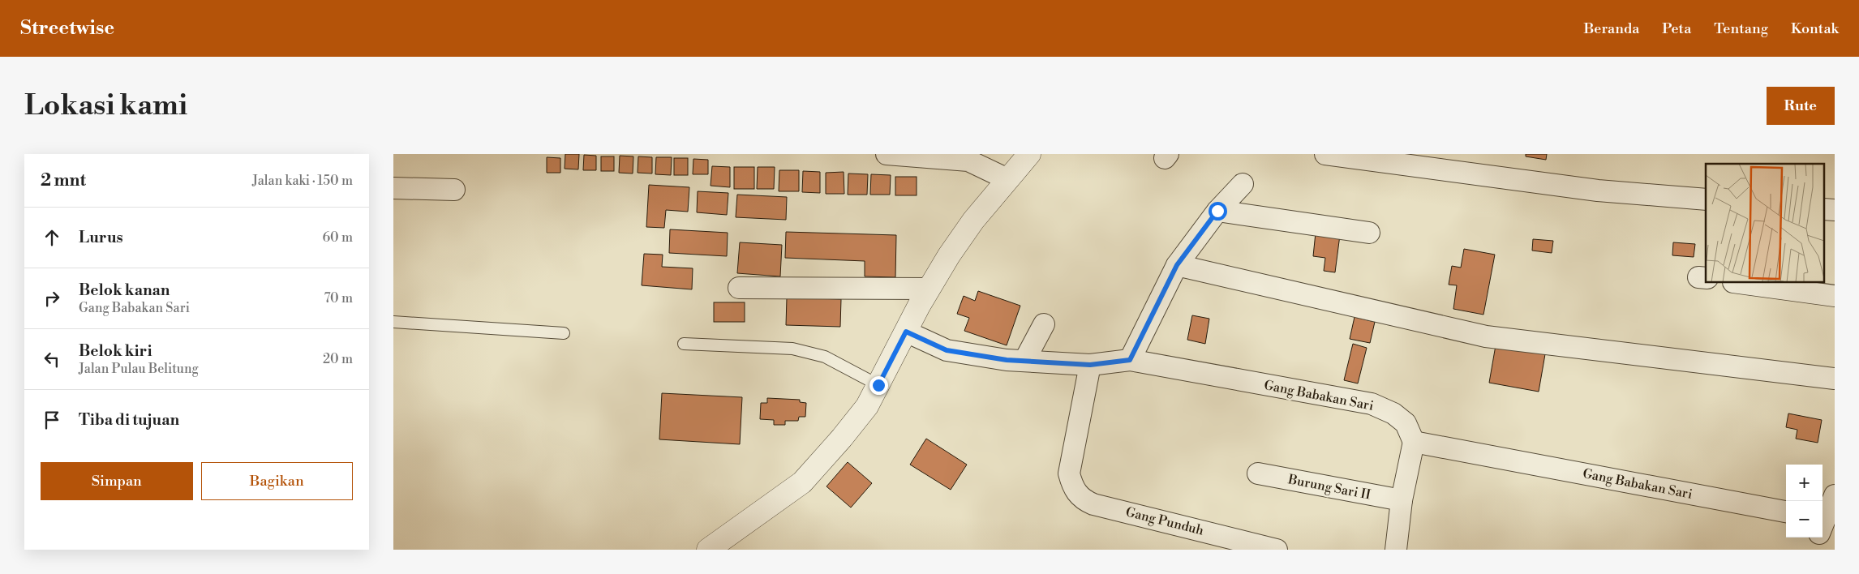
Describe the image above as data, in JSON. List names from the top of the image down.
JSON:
{
  "streets": {
    "street": ["Gang Babakan Sari", "Burung Sari II", "Gang Punduh"]
  },
  "crossings": [
    ["Gang Babakan Sari", "Gang Punduh"]
  ],
  "page": {
    "header": "Streetwise",
    "nav": [
      "Beranda",
      "Peta",
      "Tentang",
      "Kontak"
    ],
    "buttons": [
      "Rute",
      ["Simpan", "Bagikan"]
    ],
    "title": "Lokasi kami",
    "heading": ["2 mnt", "Jalan kaki · 150 m"],
    "list": [
      ["Lurus", "60 m"],
      ["Belok kanan", "Gang Babakan Sari", "70 m"],
      ["Belok kiri", "Jalan Pulau Belitung", "20 m"],
      "Tiba di tujuan"
    ],
    "map_buttons": ["+", "−"]
  }
}
